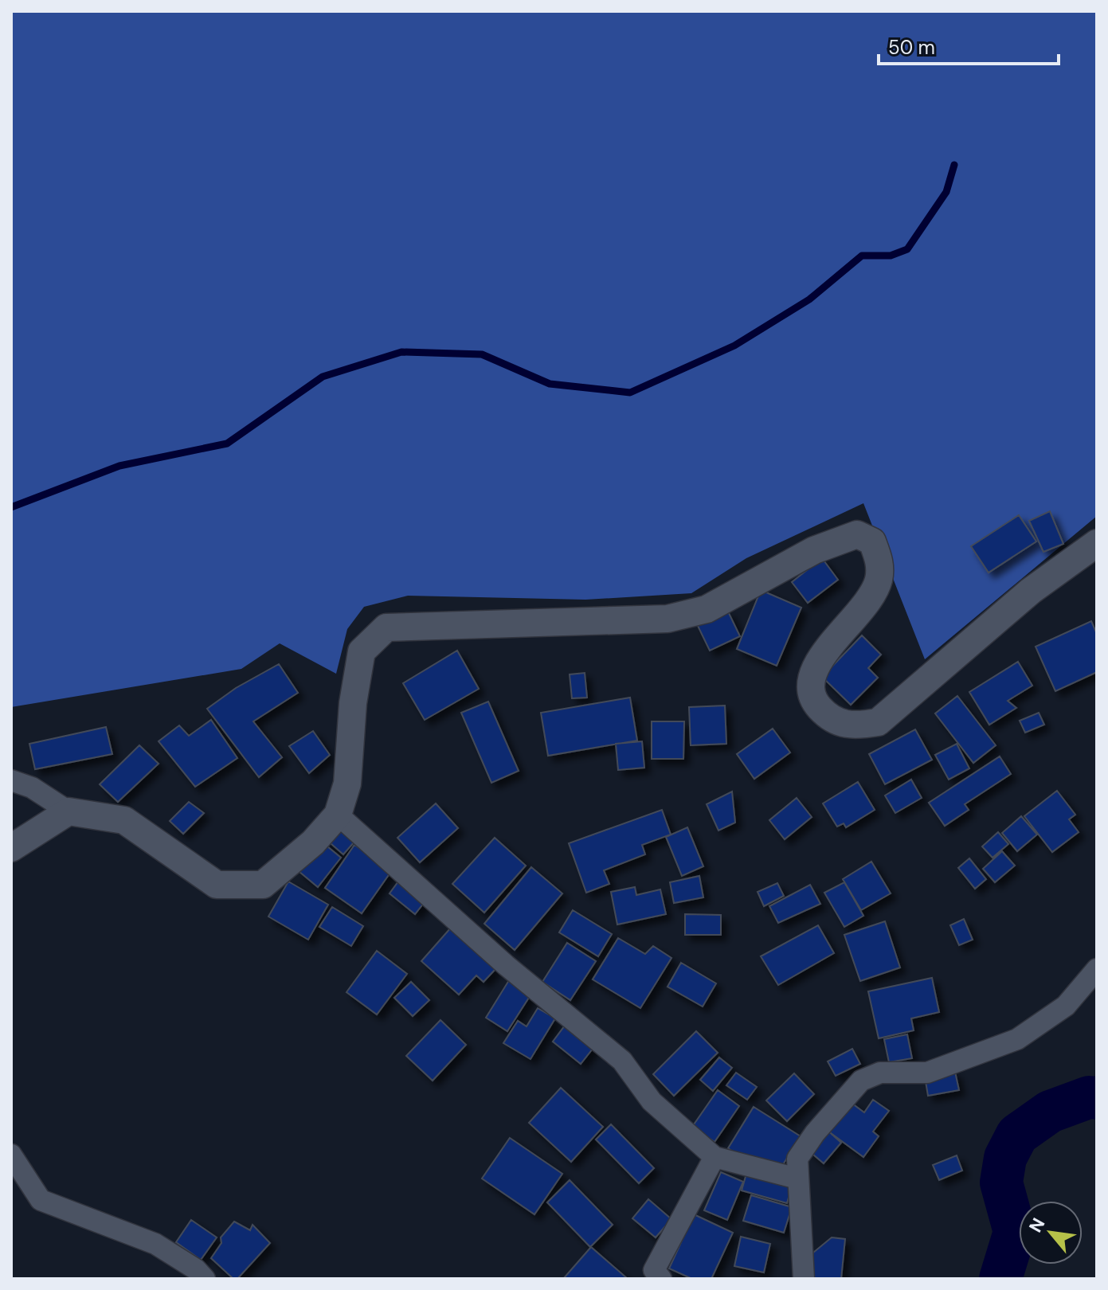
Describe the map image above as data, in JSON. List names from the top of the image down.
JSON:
{
  "scale_bar": "50 m",
  "north": "top left"
}
